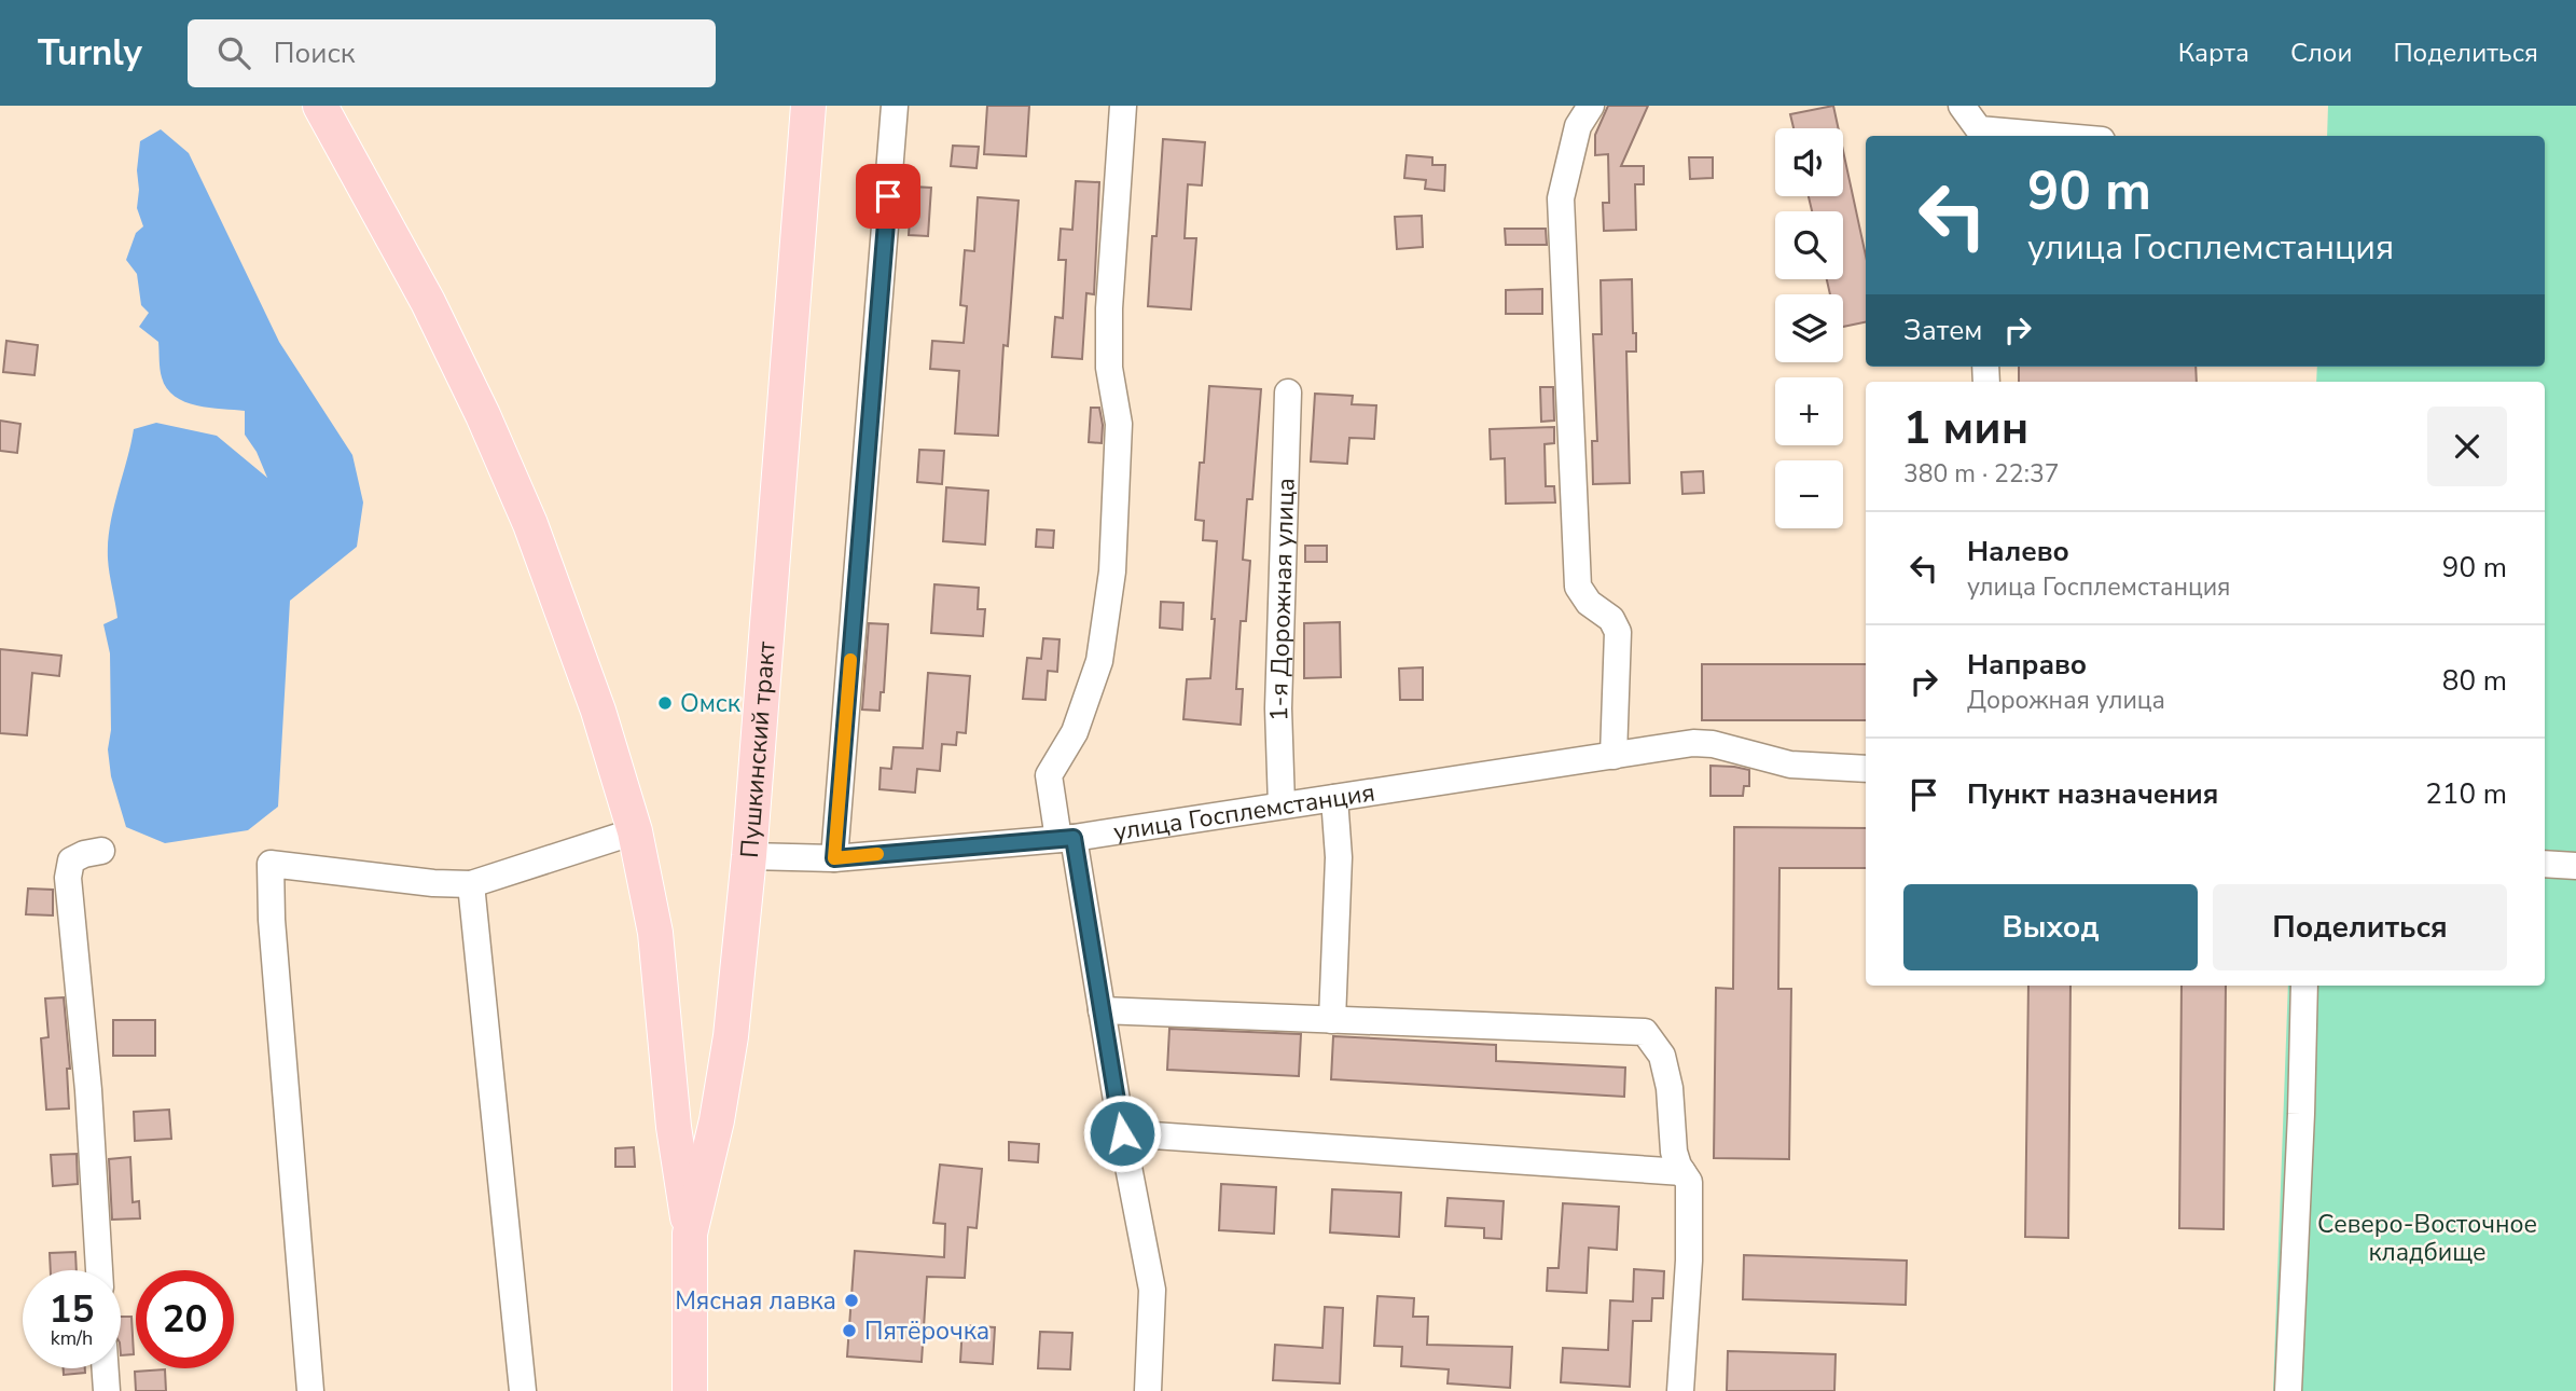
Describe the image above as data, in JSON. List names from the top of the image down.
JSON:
{
  "streets": {
    "main road": ["Пушкинский тракт"],
    "street": ["1-я Дорожная улица", "улица Госплемстанция"]
  },
  "crossings": [
    ["1-я Дорожная улица", "улица Госплемстанция"],
    ["Пушкинский тракт", "улица Госплемстанция"]
  ],
  "parks": ["Северо-Восточное кладбище"],
  "places": ["Омск", "Мясная лавка", "Пятёрочка"],
  "page": {
    "header": "Turnly",
    "search": "Поиск",
    "nav": ["Карта", "Слои", "Поделиться"],
    "map_buttons": ["+", "−"],
    "turn": ["90 m", "улица Госплемстанция"],
    "then": "Затем",
    "heading": ["1 мин", "380 m · 22:37"],
    "list": [
      {
        "name": "Налево",
        "note": "улица Госплемстанция",
        "value": "90 m"
      },
      {
        "name": "Направо",
        "note": "Дорожная улица",
        "value": "80 m"
      },
      {
        "name": "Пункт назначения",
        "value": "210 m"
      }
    ],
    "buttons": ["Выход", "Поделиться"],
    "speed": "15 km/h",
    "limit": "20"
  }
}
